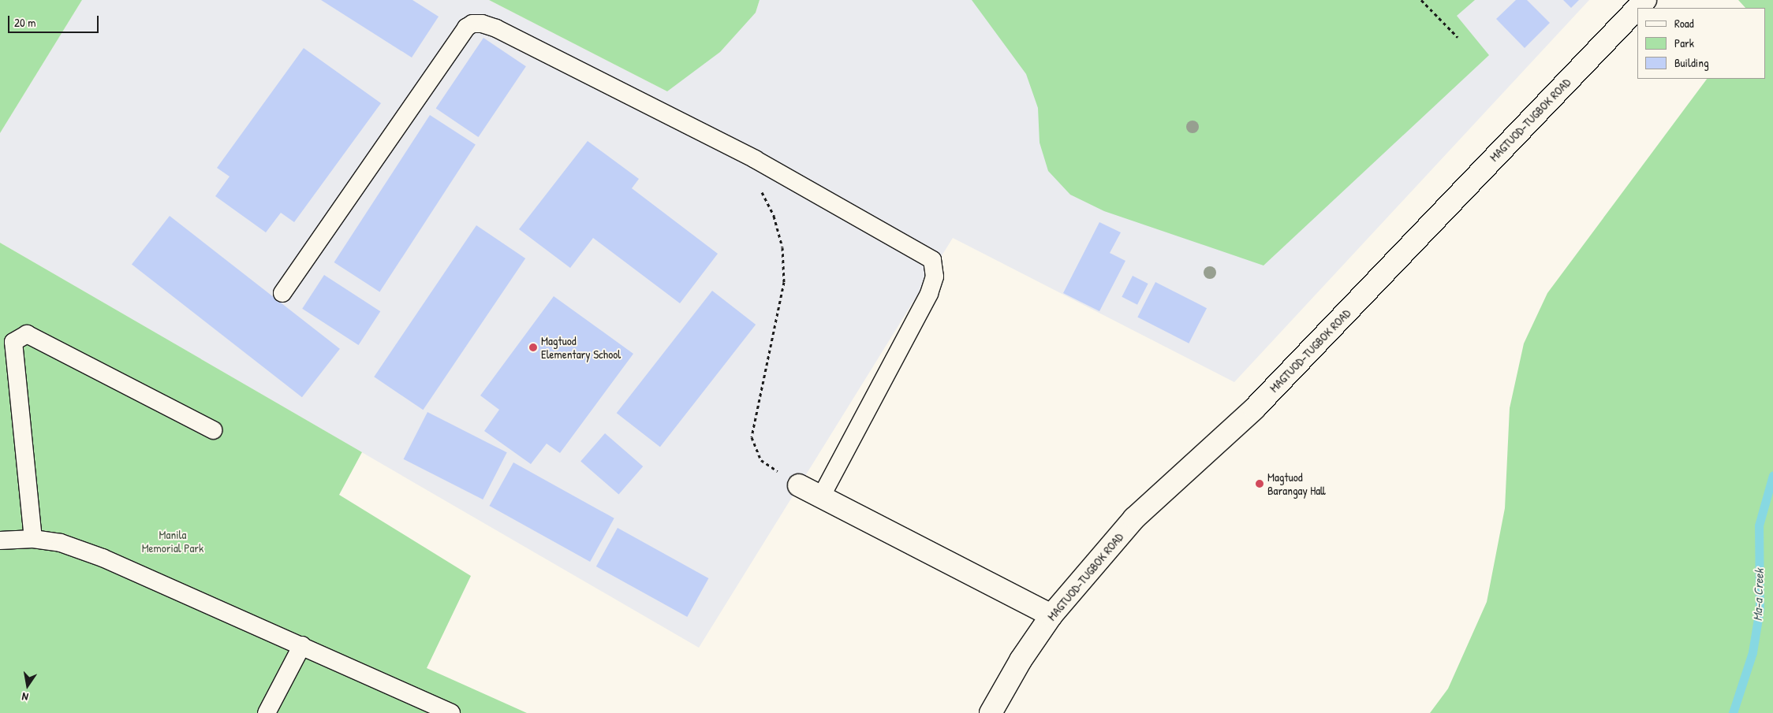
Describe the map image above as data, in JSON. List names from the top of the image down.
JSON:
{
  "streets": {
    "main road": ["MAGTUOD-TUGBOK ROAD"]
  },
  "water": ["Ma-a Creek"],
  "parks": ["Manila Memorial Park"],
  "places": ["Magtuod Elementary School", "Magtuod Barangay Hall"],
  "legend": ["Road", "Park", "Building"],
  "scale_bar": "20 m",
  "north": "bottom"
}
